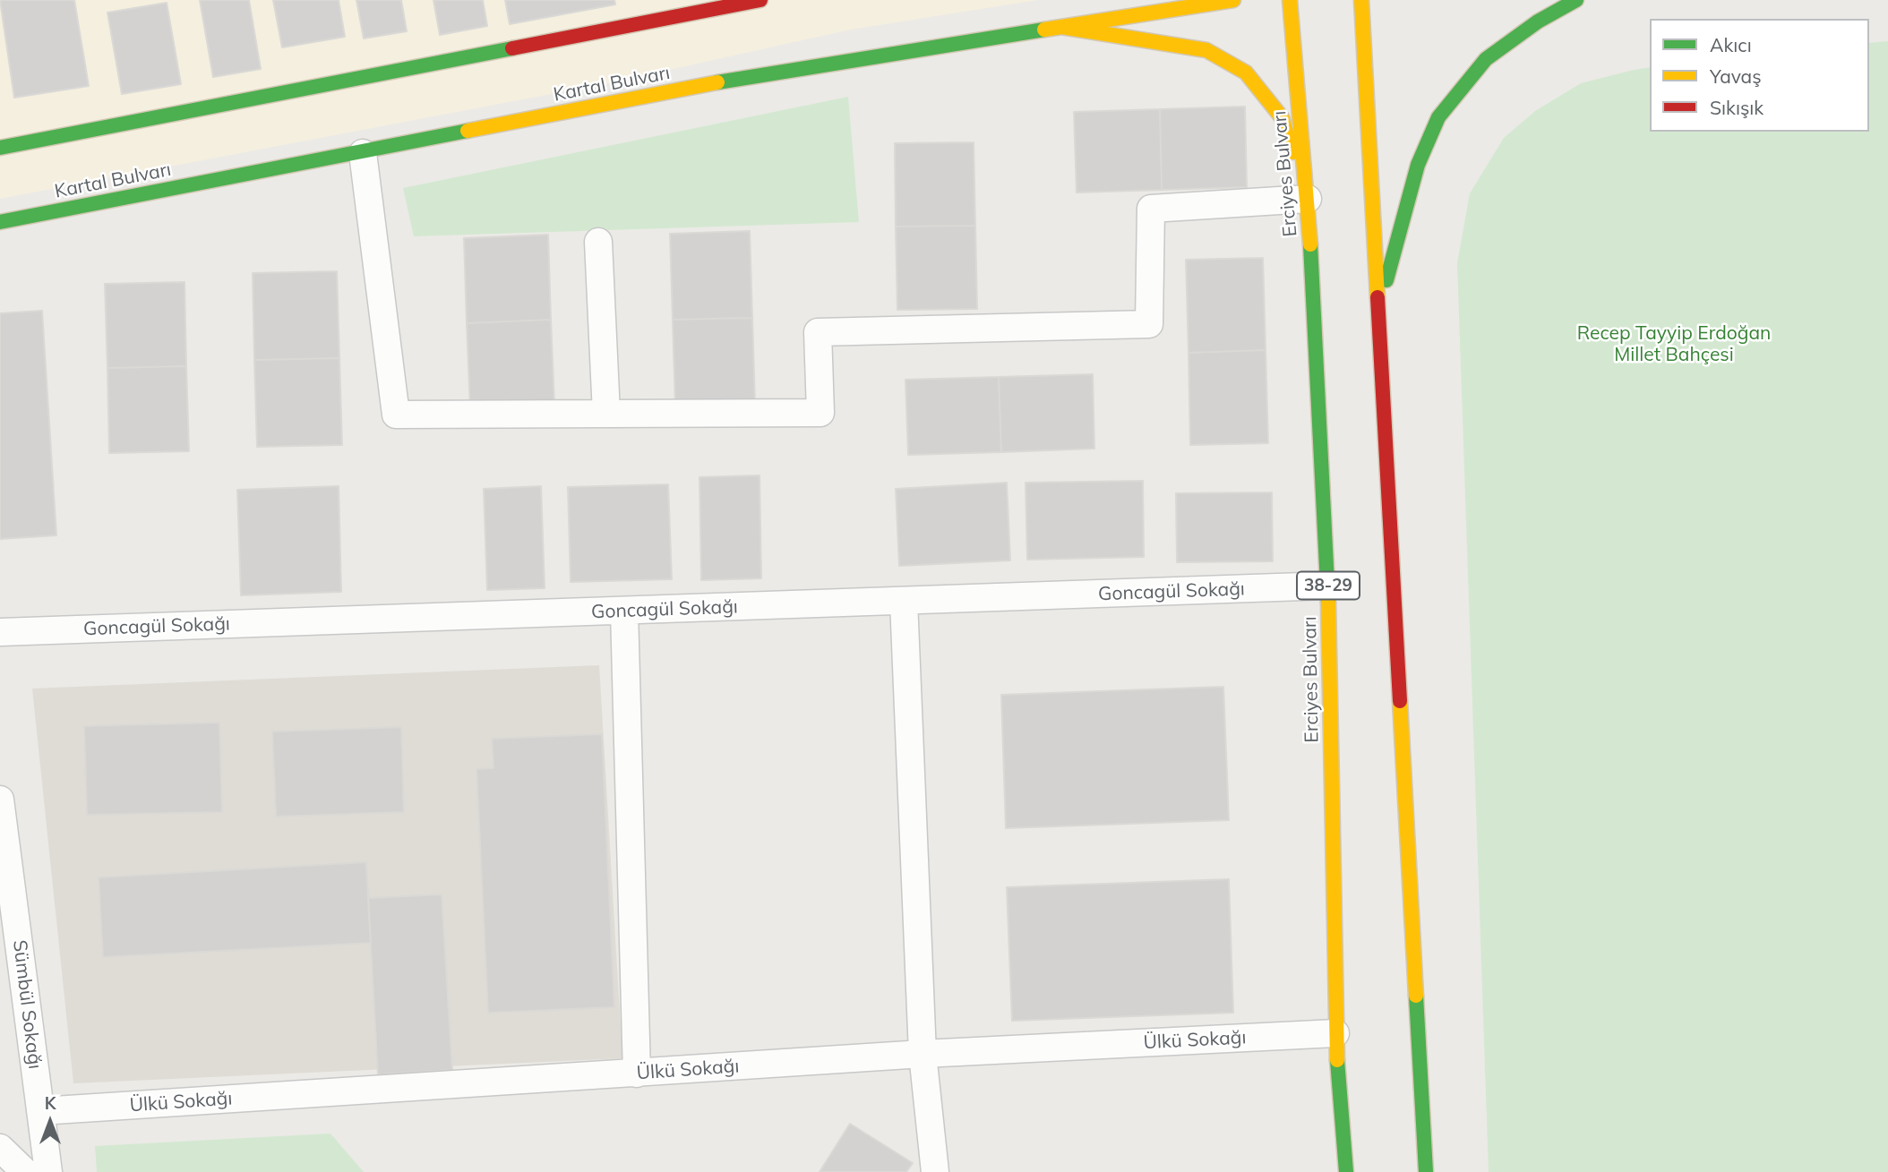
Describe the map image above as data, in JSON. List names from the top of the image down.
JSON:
{
  "streets": {
    "main road": ["Kartal Bulvarı", "Erciyes Bulvarı", "38-29"],
    "street": ["Goncagül Sokağı", "Sümbül Sokağı", "Ülkü Sokağı"]
  },
  "crossings": [
    ["Erciyes Bulvarı", "Goncagül Sokağı"],
    ["Erciyes Bulvarı", "Ülkü Sokağı"],
    ["Sümbül Sokağı", "Ülkü Sokağı"]
  ],
  "parks": ["Recep Tayyip Erdoğan Millet Bahçesi"],
  "legend": ["Akıcı", "Yavaş", "Sıkışık"],
  "north": "top"
}
